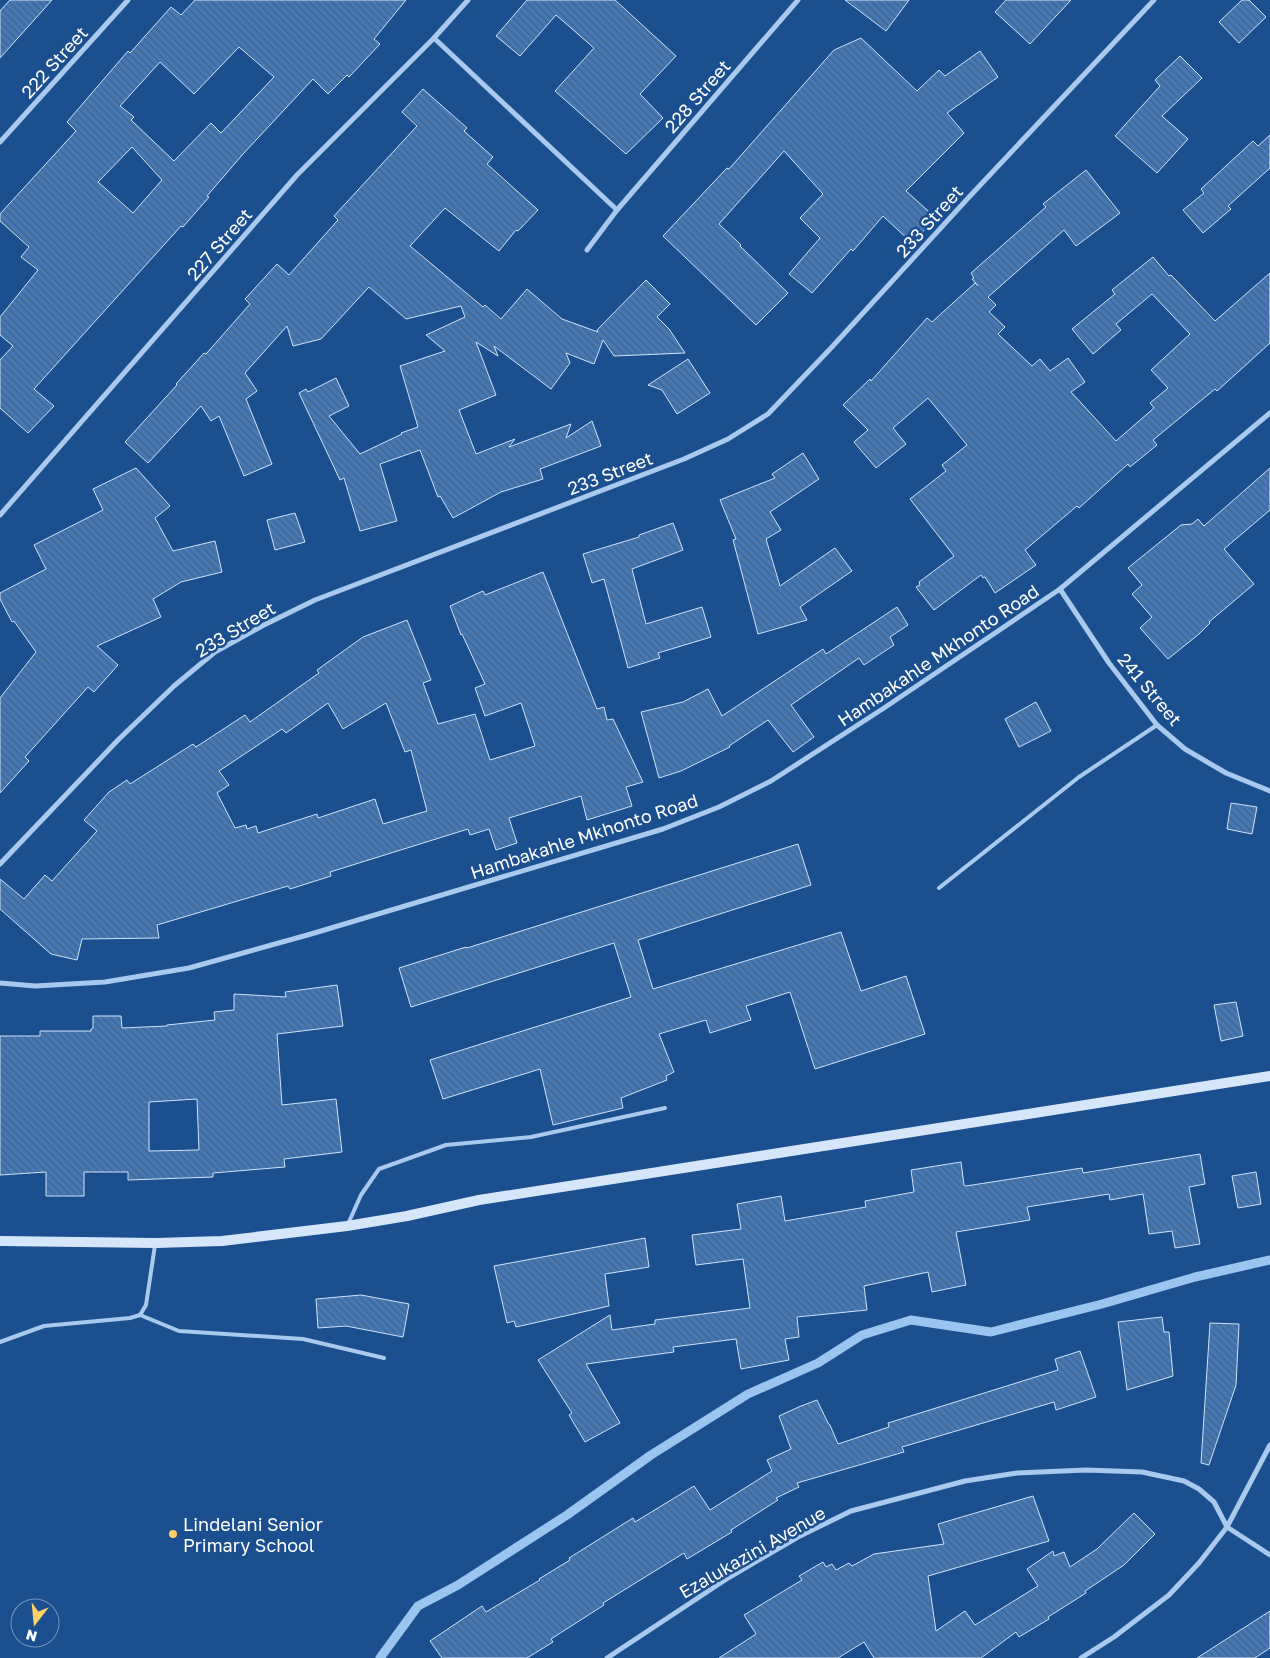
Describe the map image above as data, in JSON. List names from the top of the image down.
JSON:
{
  "streets": {
    "street": [
      "222 Street",
      "228 Street",
      "233 Street",
      "227 Street",
      "Hambakahle Mkhonto Road",
      "241 Street",
      "Ezalukazini Avenue"
    ]
  },
  "crossings": [
    ["Hambakahle Mkhonto Road", "241 Street"]
  ],
  "places": ["Lindelani Senior Primary School"],
  "north": "bottom"
}
